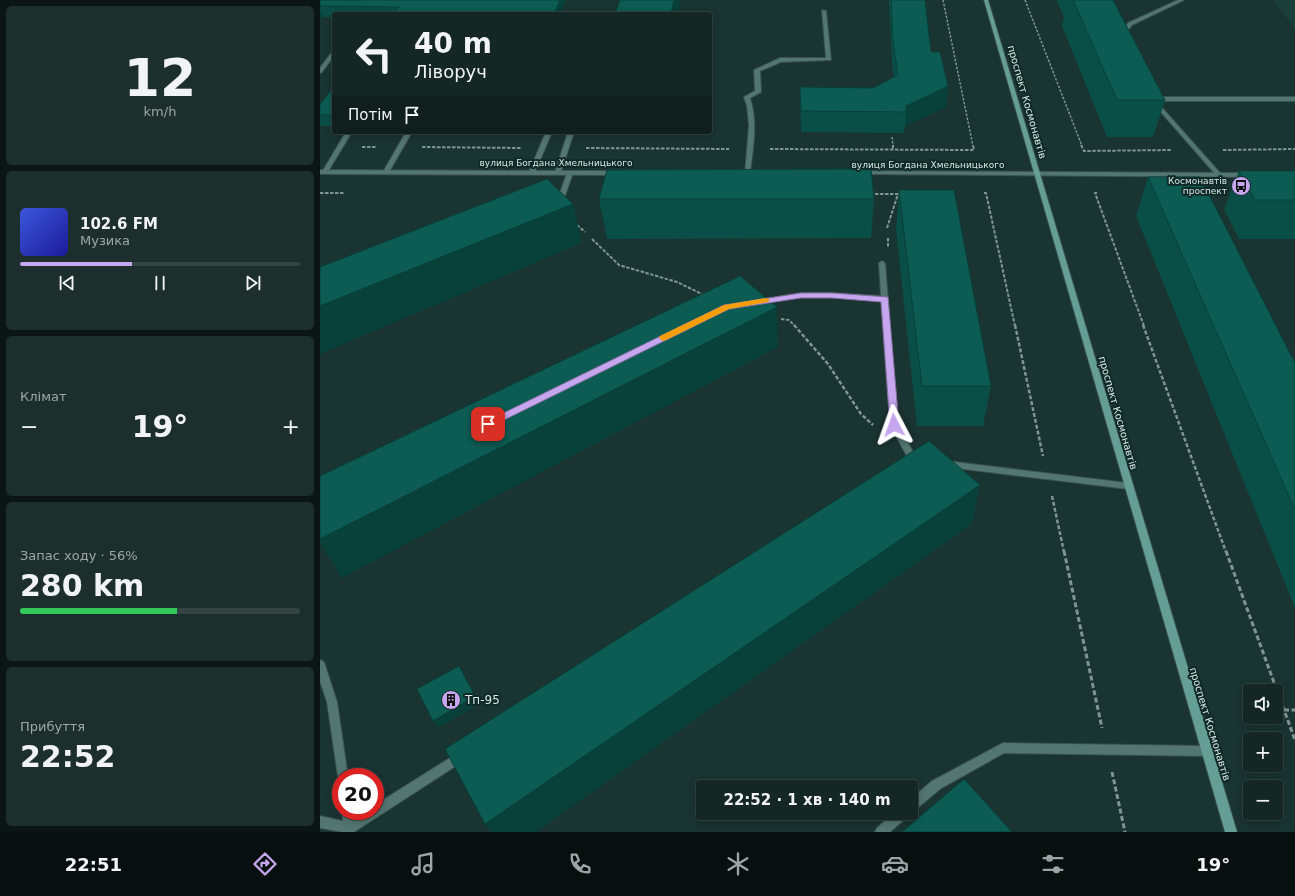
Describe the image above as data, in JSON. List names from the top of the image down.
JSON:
{
  "streets": {
    "main road": ["проспект Космонавтів"],
    "street": ["вулиця Богдана Хмельницького"]
  },
  "crossings": [
    ["проспект Космонавтів", "вулиця Богдана Хмельницького"]
  ],
  "places": {
    "bus stop": ["Космонавтів проспект"],
    "building": ["Тп-95"]
  },
  "page": {
    "tile": [
      ["12", "km/h"],
      "Клімат",
      ["Запас ходу · 56%", "280 km"],
      ["Прибуття", "22:52"]
    ],
    "turn": ["40 m", "Ліворуч"],
    "then": "Потім",
    "song": ["102.6 FM", "Музика"],
    "heat": ["−", "19°", "+"],
    "map_buttons": ["+", "−"],
    "limit": "20",
    "trip": "22:52 · 1 хв · 140 m",
    "tabs": ["22:51", "19°"]
  }
}
